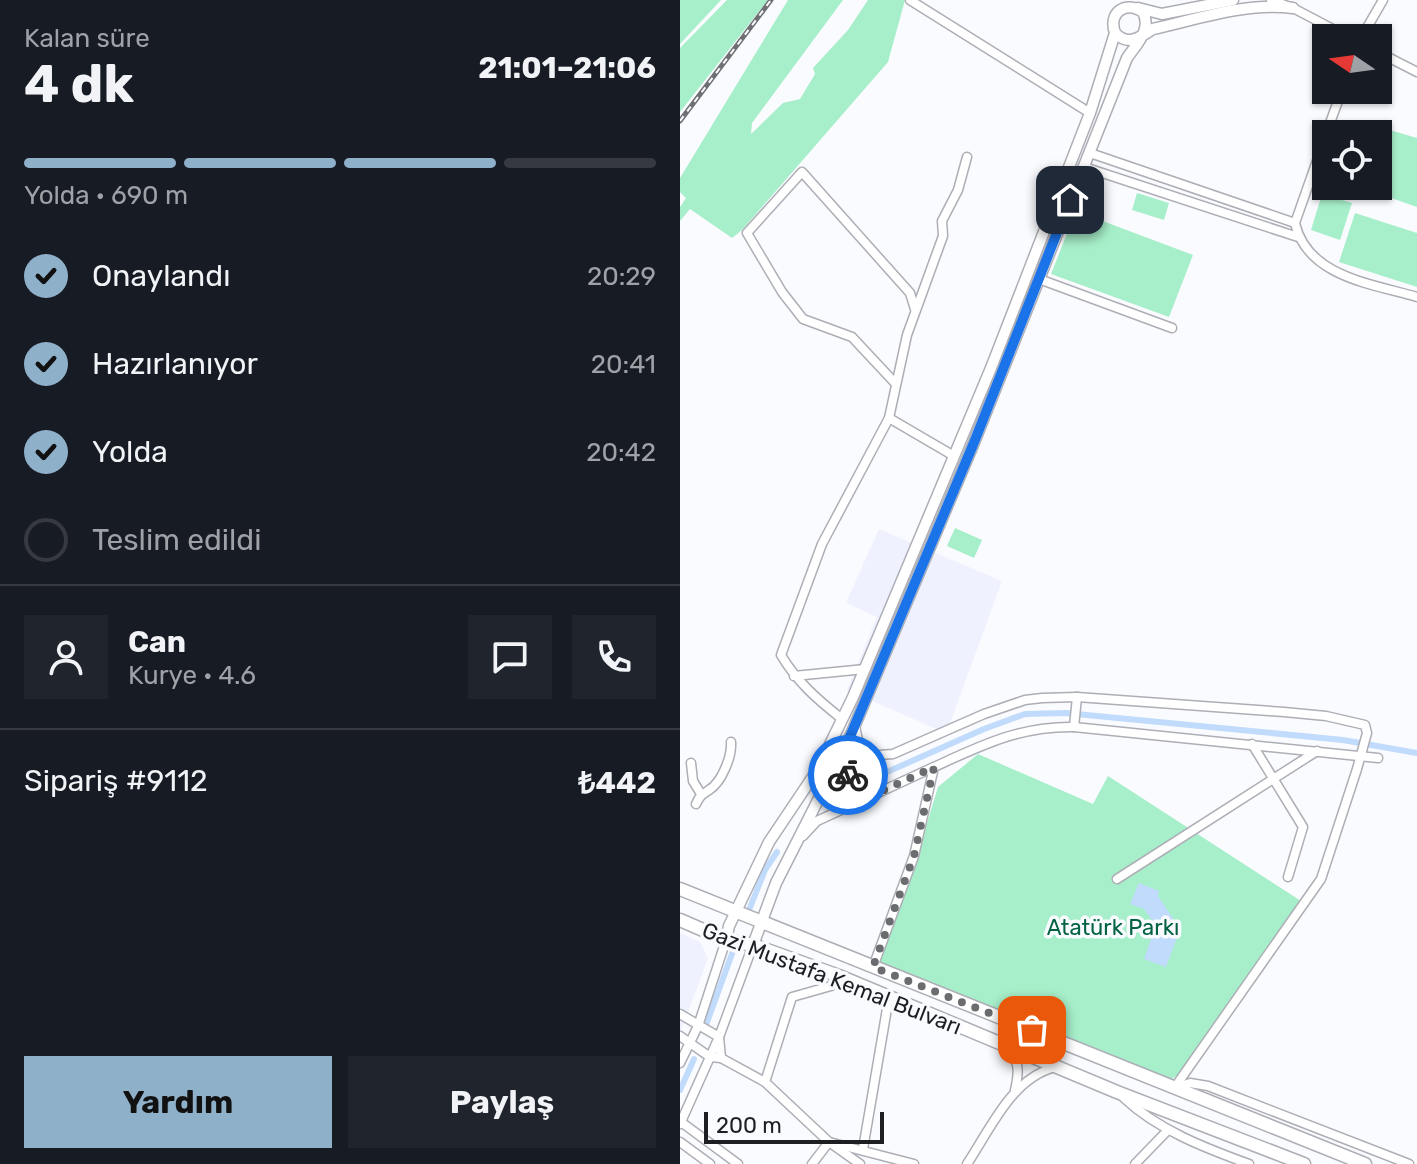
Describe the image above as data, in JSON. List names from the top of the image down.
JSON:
{
  "streets": {
    "highway": ["Gazi Mustafa Kemal Bulvarı"]
  },
  "parks": ["Atatürk Parkı"],
  "scale_bar": "200 m",
  "north": "left",
  "page": {
    "heading": ["4 dk", "Kalan süre", "21:01–21:06"],
    "panel": [
      "Can",
      "Kurye · 4.6",
      "Sipariş #9112",
      "₺442"
    ],
    "bar": "Yolda · 690 m",
    "list": [
      ["Onaylandı", "20:29"],
      ["Hazırlanıyor", "20:41"],
      ["Yolda", "20:42"],
      "Teslim edildi"
    ],
    "buttons": ["Yardım", "Paylaş"],
    "scale": "200 m"
  }
}
